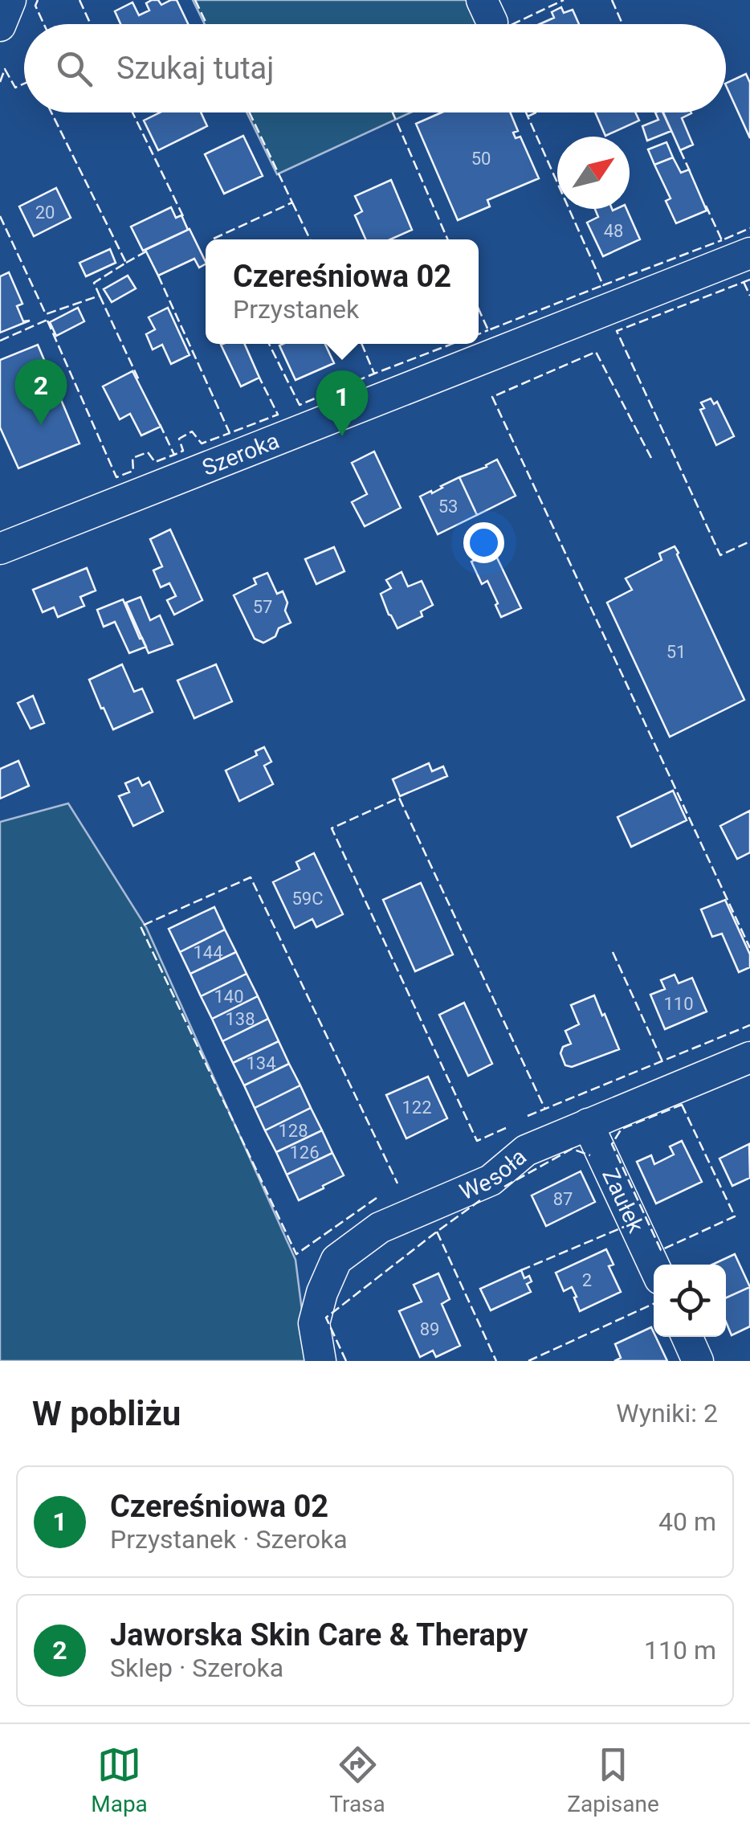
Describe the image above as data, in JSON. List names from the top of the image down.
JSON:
{
  "streets": {
    "street": ["Szeroka", "Wesoła", "Zaułek"]
  },
  "crossings": [
    ["Wesoła", "Zaułek"]
  ],
  "house_numbers": [
    "50",
    "20",
    "48",
    "53",
    "57",
    "51",
    "59C",
    "144",
    "140",
    "110",
    "138",
    "134",
    "122",
    "128",
    "126",
    "87",
    "2",
    "89"
  ],
  "north": "top right",
  "page": {
    "search": "Szukaj tutaj",
    "popup": ["Czereśniowa 02", "Przystanek"],
    "pins": ["2", "1"],
    "heading": ["W pobliżu", "Wyniki: 2"],
    "list": [
      {
        "mark": "1",
        "name": "Czereśniowa 02",
        "note": "Przystanek · Szeroka",
        "value": "40 m"
      },
      {
        "mark": "2",
        "name": "Jaworska Skin Care & Therapy",
        "note": "Sklep · Szeroka",
        "value": "110 m"
      }
    ],
    "nav": ["Mapa", "Trasa", "Zapisane"]
  }
}
